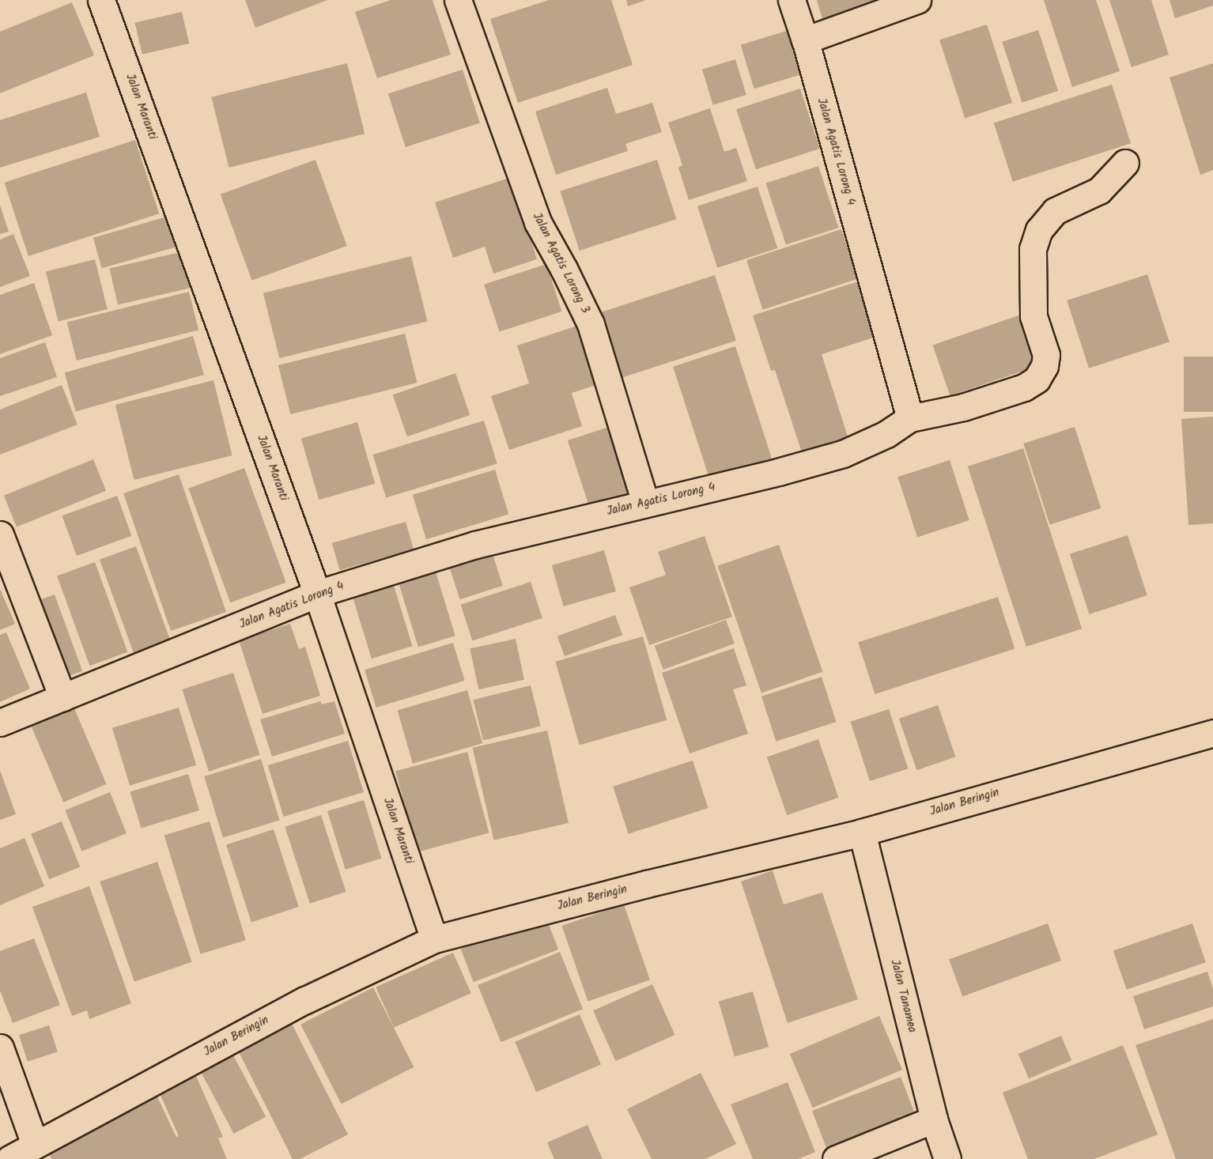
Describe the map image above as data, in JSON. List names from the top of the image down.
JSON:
{
  "streets": {
    "street": [
      "Jalan Maranti",
      "Jalan Agatis Lorong 4",
      "Jalan Agatis Lorong 3",
      "Jalan Beringin",
      "Jalan Tanamea"
    ]
  },
  "crossings": [
    ["Jalan Maranti", "Jalan Agatis Lorong 4"],
    ["Jalan Maranti", "Jalan Beringin"],
    ["Jalan Agatis Lorong 4", "Jalan Agatis Lorong 3"],
    ["Jalan Beringin", "Jalan Tanamea"]
  ]
}
